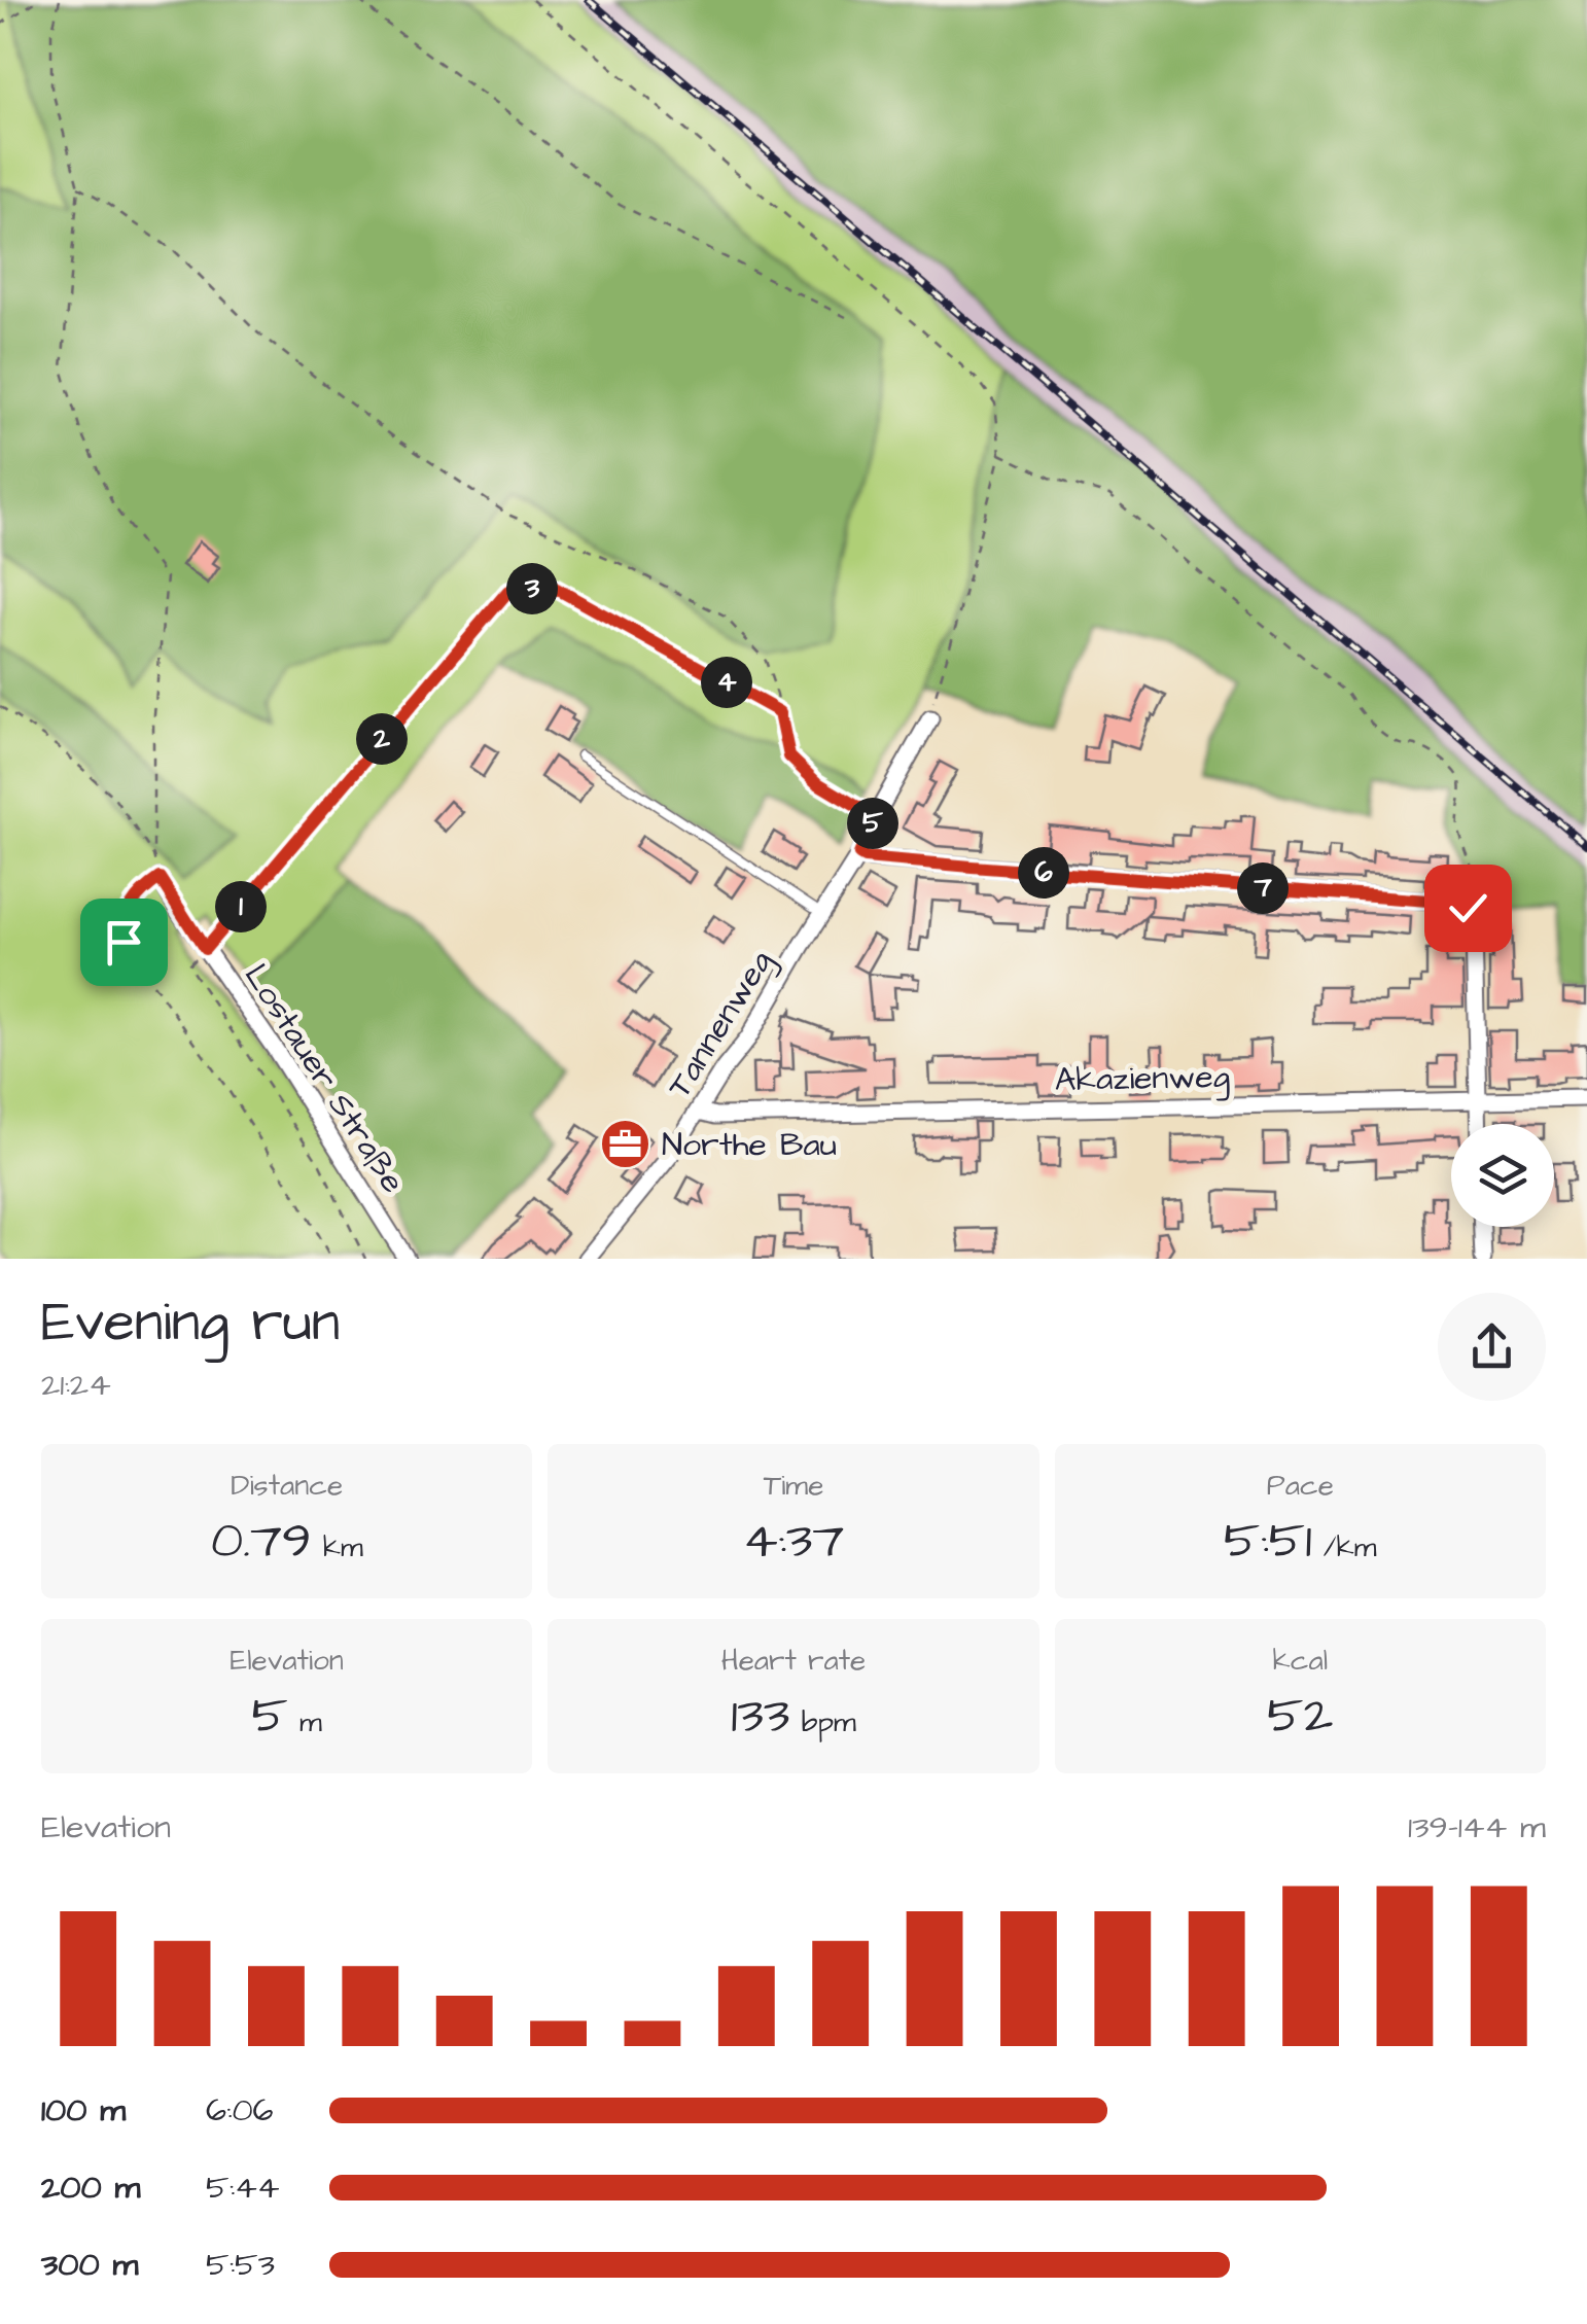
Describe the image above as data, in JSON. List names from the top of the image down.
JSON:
{
  "streets": {
    "street": ["Tannenweg", "Lostauer Straße", "Akazienweg"]
  },
  "crossings": [
    ["Tannenweg", "Akazienweg"]
  ],
  "places": {
    "office": ["Northe Bau"]
  },
  "page": {
    "pins": [
      "3",
      "4",
      "2",
      "5",
      "6",
      "7",
      "1"
    ],
    "heading": ["Evening run", "21:24"],
    "stats": [
      ["Distance", "0.79 km"],
      ["Time", "4:37"],
      ["Pace", "5:51 /km"],
      ["Elevation", "5 m"],
      ["Heart rate", "133 bpm"],
      ["kcal", "52"]
    ],
    "chart": ["Elevation", "139–144 m"],
    "list": [
      {
        "name": "100 m",
        "note": "6:06"
      },
      {
        "name": "200 m",
        "note": "5:44"
      },
      {
        "name": "300 m",
        "note": "5:53"
      }
    ]
  }
}
